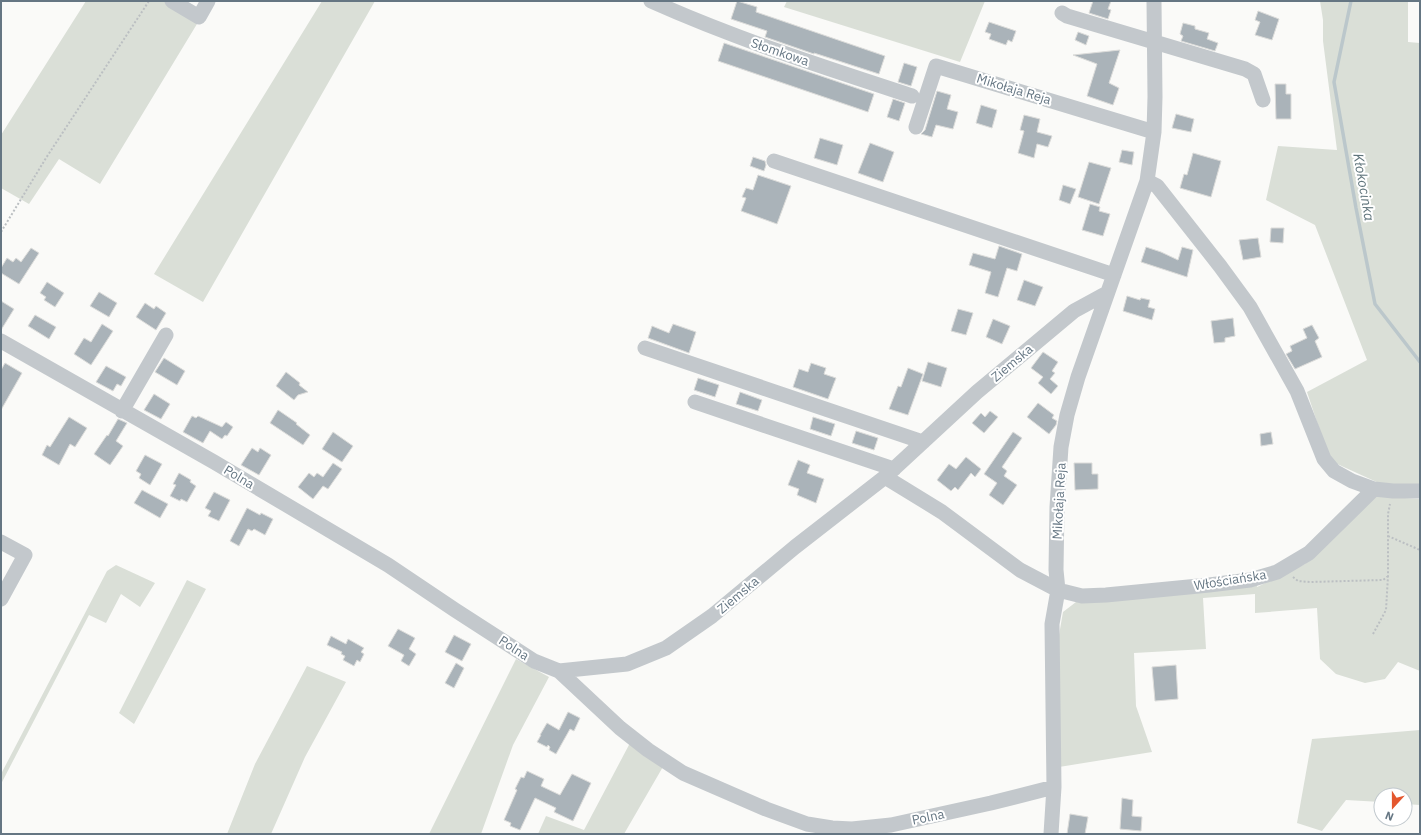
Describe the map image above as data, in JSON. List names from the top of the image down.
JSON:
{
  "streets": {
    "street": [
      "Słomkowa",
      "Mikołaja Reja",
      "Ziemska",
      "Polna",
      "Włościańska"
    ]
  },
  "crossings": [
    ["Mikołaja Reja", "Ziemska"],
    ["Mikołaja Reja", "Polna"],
    ["Mikołaja Reja", "Włościańska"],
    ["Ziemska", "Polna"],
    ["Ziemska", "Włościańska"]
  ],
  "water": ["Kłokocinka"],
  "north": "bottom"
}
